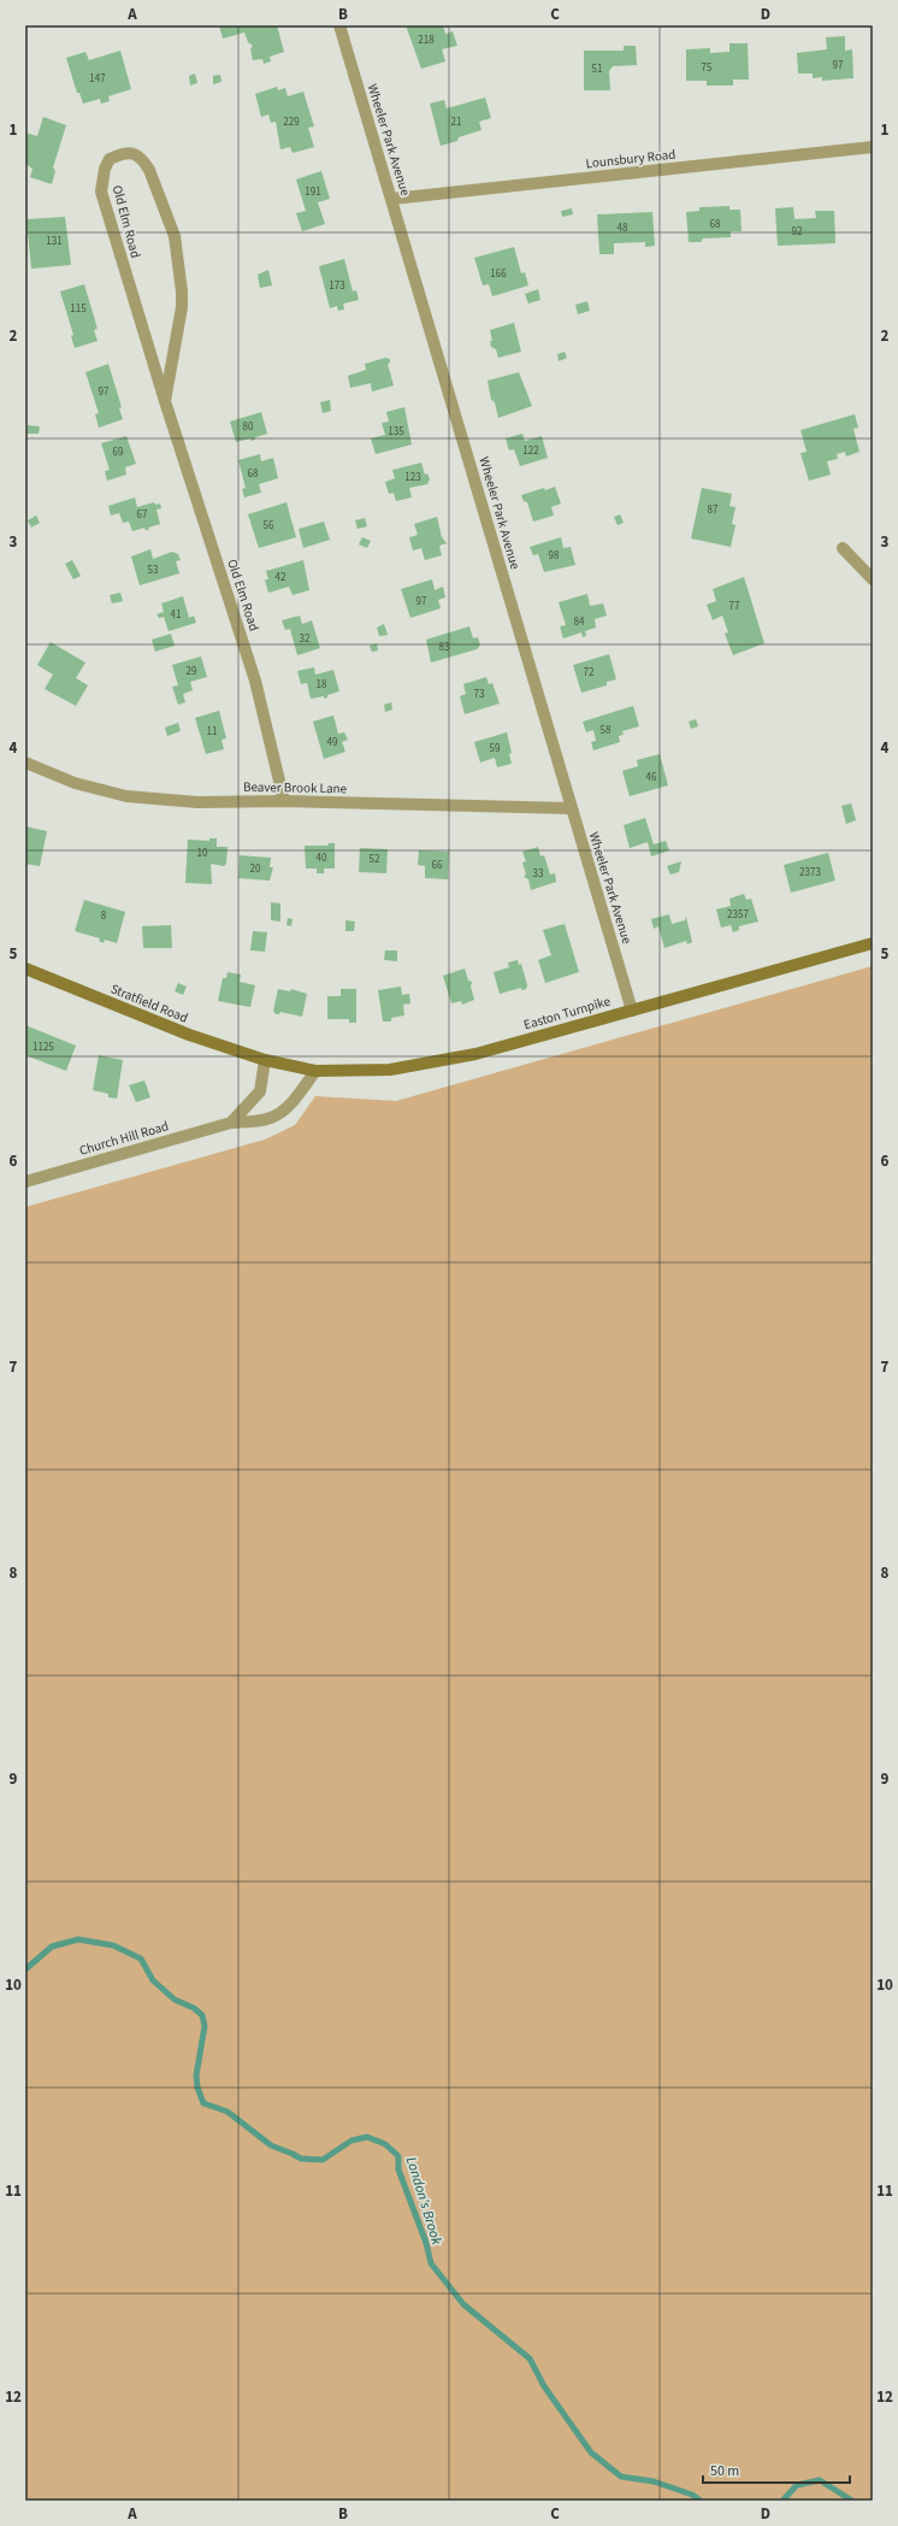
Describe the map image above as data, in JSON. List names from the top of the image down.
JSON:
{
  "streets": {
    "main road": ["Stratfield Road", "Easton Turnpike"],
    "street": [
      "Wheeler Park Avenue",
      "Lounsbury Road",
      "Old Elm Road",
      "Beaver Brook Lane",
      "Church Hill Road"
    ]
  },
  "crossings": [
    ["Wheeler Park Avenue", "Lounsbury Road"],
    ["Wheeler Park Avenue", "Beaver Brook Lane"],
    ["Wheeler Park Avenue", "Easton Turnpike"],
    ["Old Elm Road", "Beaver Brook Lane"],
    ["Stratfield Road", "Easton Turnpike"],
    ["Easton Turnpike", "Church Hill Road"]
  ],
  "water": ["London's Brook"],
  "house_numbers": [
    "218",
    "97",
    "75",
    "51",
    "147",
    "229",
    "21",
    "191",
    "68",
    "48",
    "92",
    "131",
    "166",
    "173",
    "115",
    "97",
    "80",
    "135",
    "122",
    "69",
    "68",
    "123",
    "87",
    "67",
    "56",
    "98",
    "53",
    "42",
    "97",
    "77",
    "41",
    "84",
    "32",
    "83",
    "29",
    "72",
    "18",
    "73",
    "58",
    "11",
    "49",
    "59",
    "46",
    "10",
    "40",
    "52",
    "66",
    "20",
    "2373",
    "33",
    "2357",
    "8",
    "1125"
  ],
  "scale_bar": "50 m",
  "grid": {
    "columns": [
      "A",
      "B",
      "C",
      "D"
    ],
    "rows": [
      "1",
      "2",
      "3",
      "4",
      "5",
      "6",
      "7",
      "8",
      "9",
      "10",
      "11",
      "12"
    ]
  }
}
